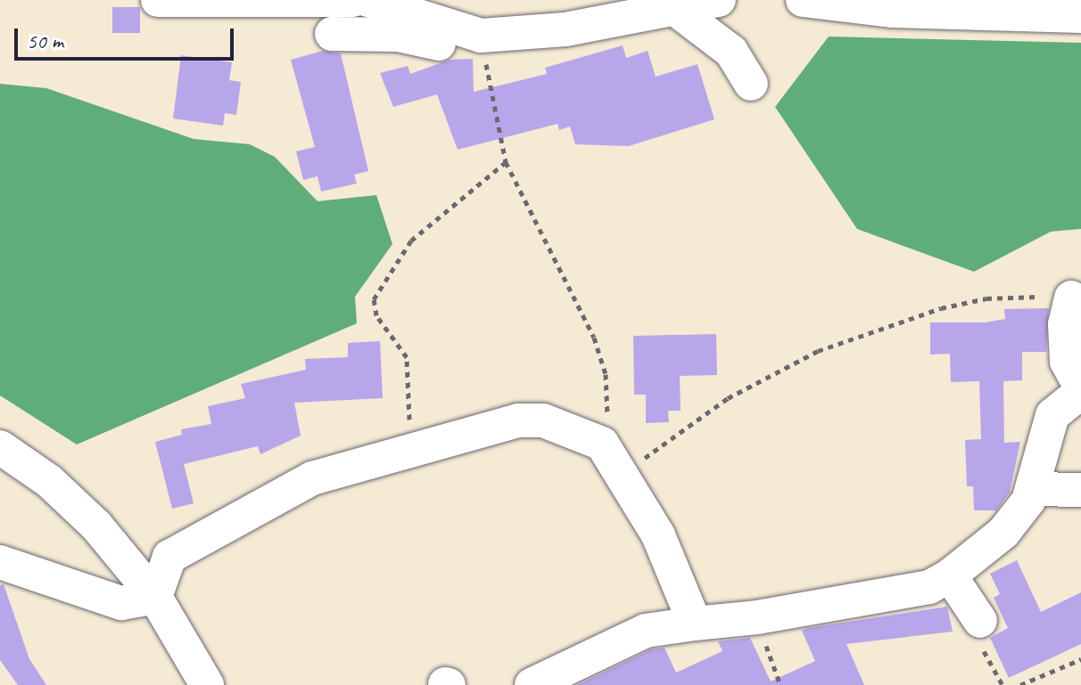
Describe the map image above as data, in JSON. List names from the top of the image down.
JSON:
{
  "scale_bar": "50 m"
}
